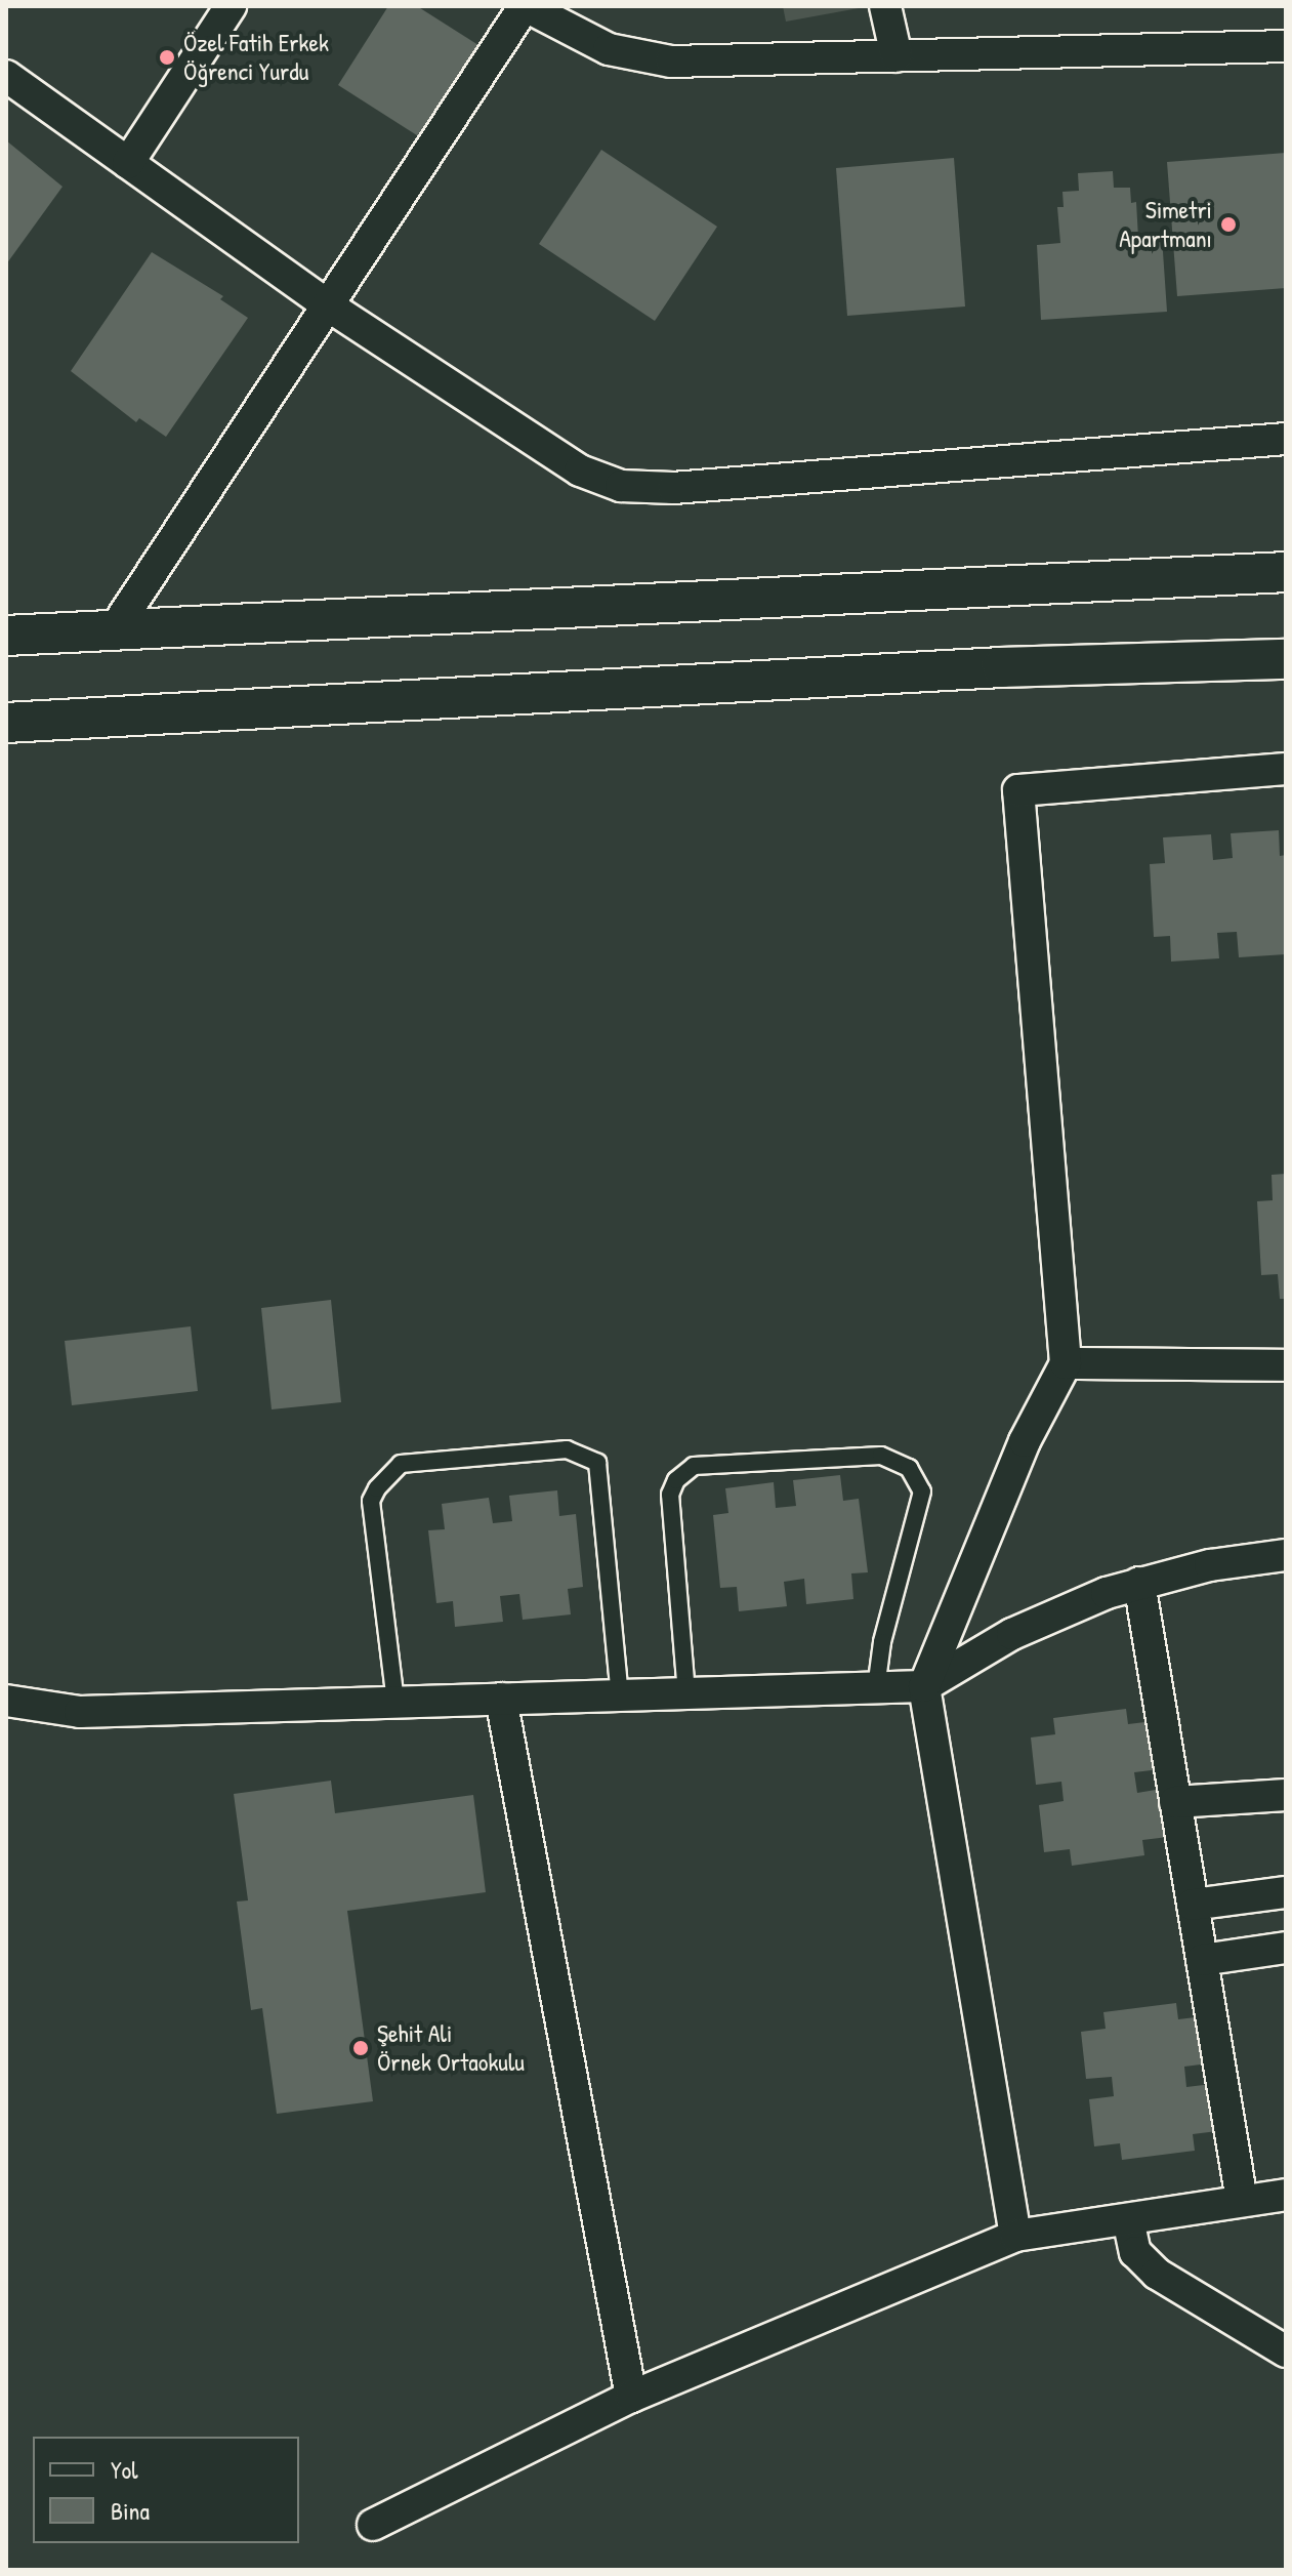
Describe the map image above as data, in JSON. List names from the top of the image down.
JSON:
{
  "places": ["Özel Fatih Erkek Öğrenci Yurdu", "Simetri Apartmanı", "Şehit Ali Örnek Ortaokulu"],
  "legend": ["Yol", "Bina"]
}
